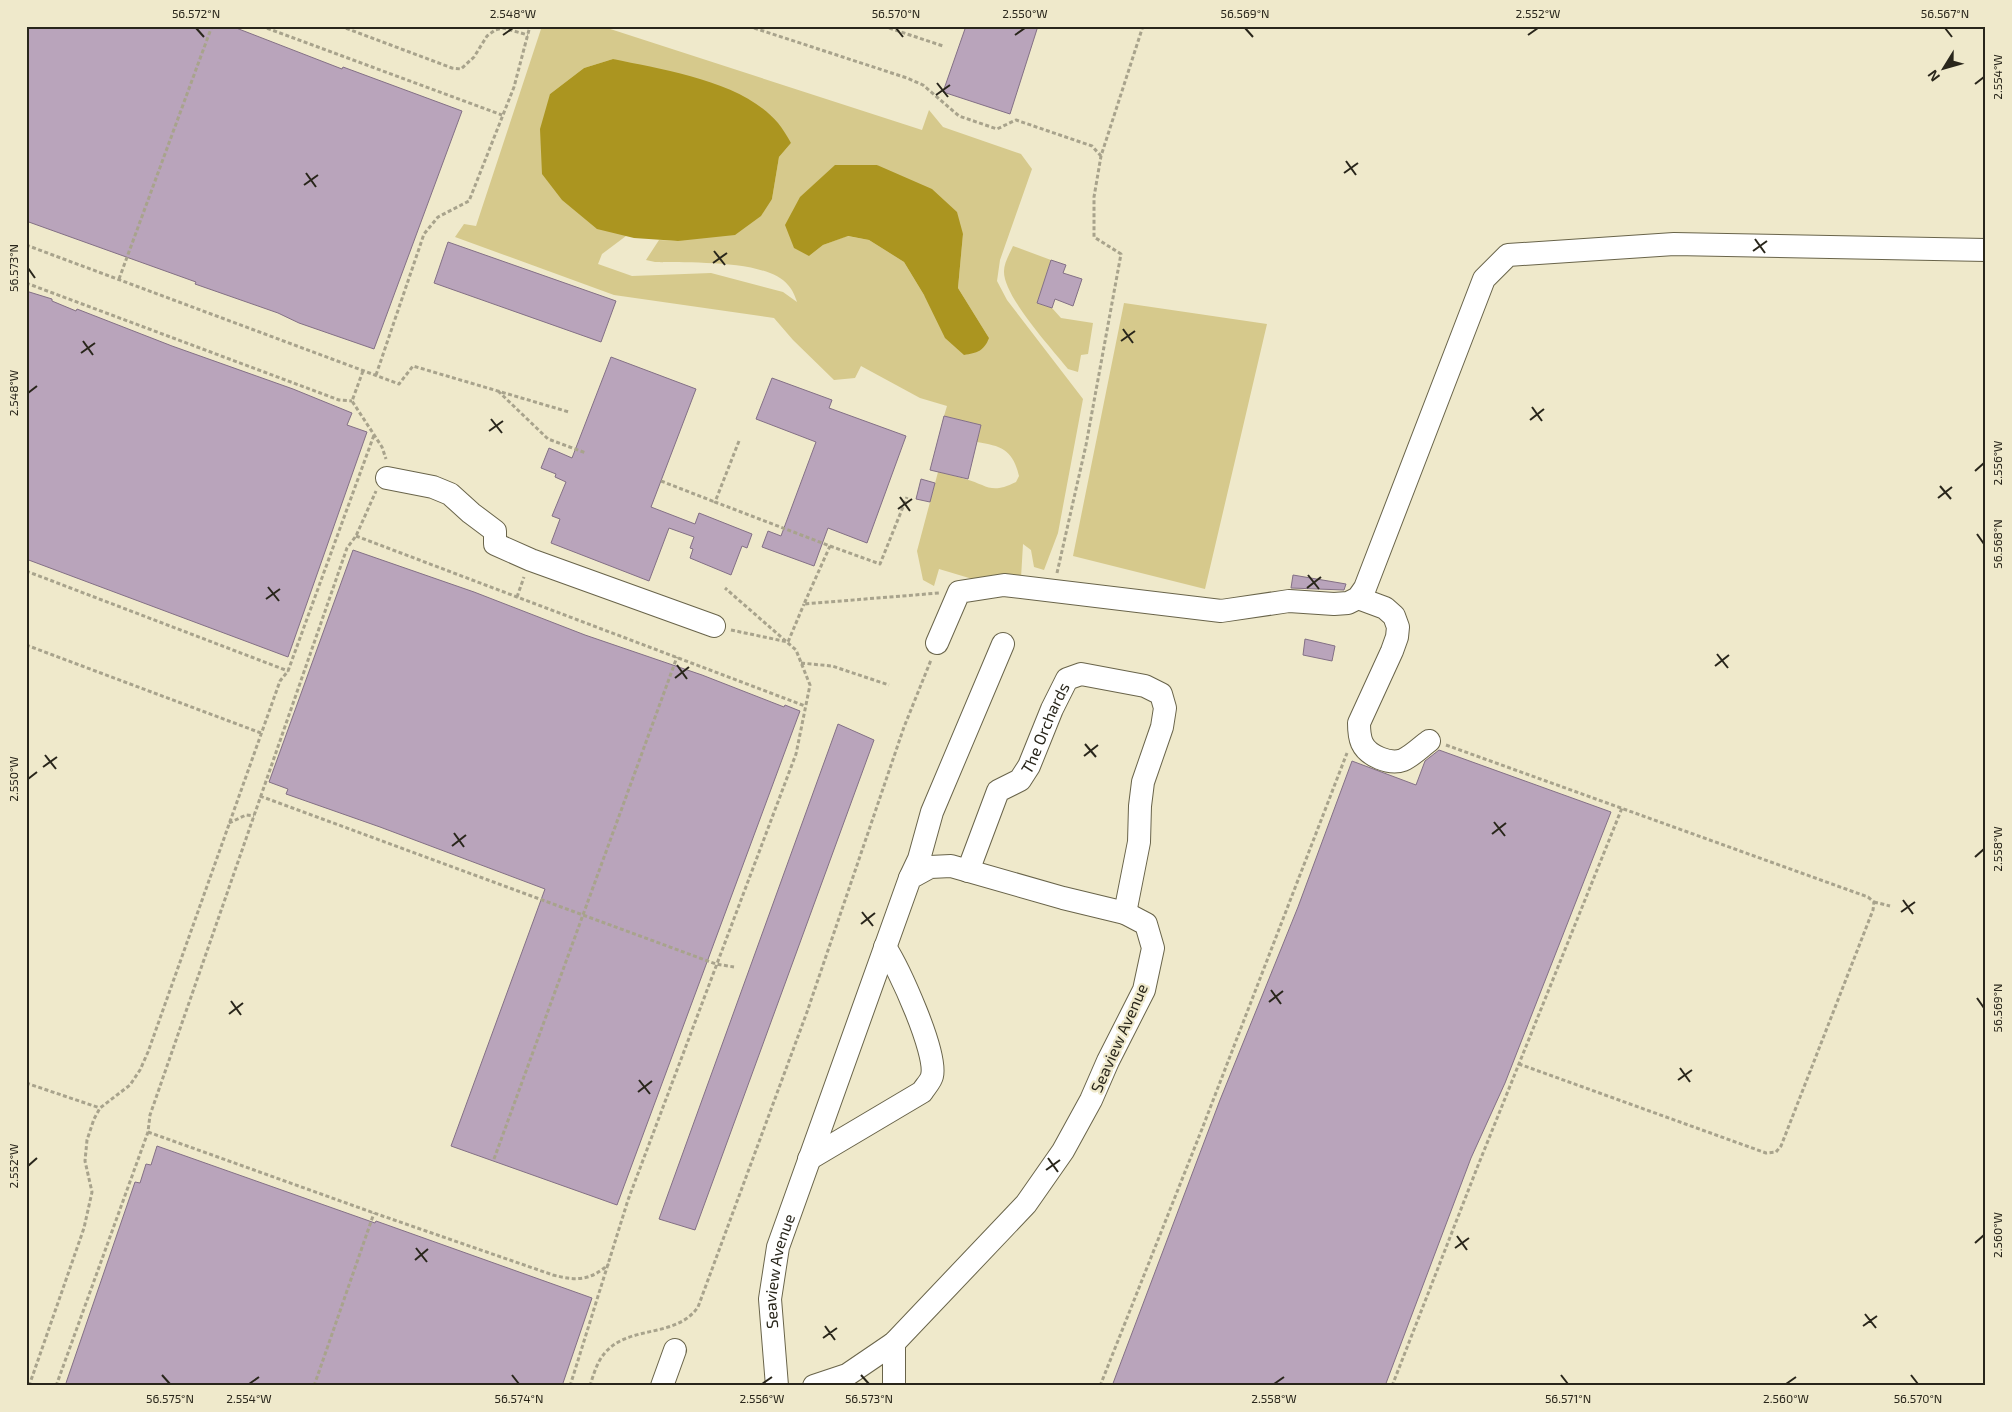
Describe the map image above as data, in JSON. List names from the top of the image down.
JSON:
{
  "streets": {
    "street": ["The Orchards", "Seaview Avenue"]
  },
  "crossings": [
    ["The Orchards", "Seaview Avenue"]
  ],
  "north": "bottom left",
  "coordinates": [
    "56.572°N",
    "2.548°W",
    "56.570°N",
    "2.550°W",
    "56.569°N",
    "2.552°W",
    "56.567°N",
    "2.554°W",
    "56.573°N",
    "2.556°W",
    "56.568°N",
    "2.558°W",
    "2.560°W",
    "56.575°N",
    "56.574°N",
    "56.571°N"
  ]
}
